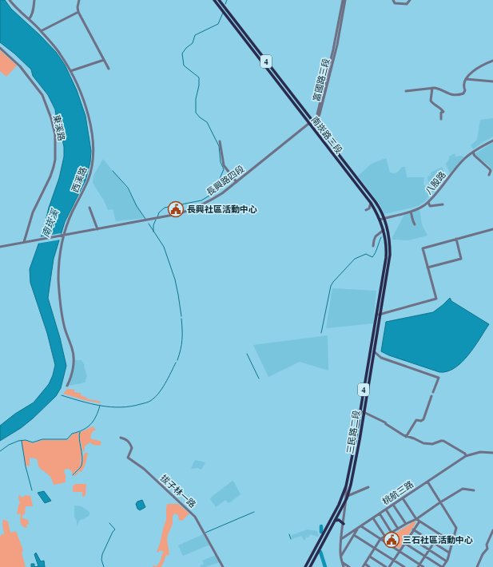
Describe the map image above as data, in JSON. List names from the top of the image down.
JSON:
{
  "streets": {
    "main road": ["4", "南崁路二段", "三民路二段"],
    "street": [
      "富國路三段",
      "東溪路",
      "西溪路",
      "長興路四段",
      "八股路",
      "拔子林一路",
      "桃航三路"
    ]
  },
  "crossings": [
    ["富國路三段", "南崁路二段"],
    ["東溪路", "長興路四段"],
    ["南崁路二段", "長興路四段"],
    ["南崁路二段", "八股路"],
    ["南崁路二段", "三民路二段"],
    ["西溪路", "長興路四段"]
  ],
  "water": ["南崁溪"],
  "places": {
    "public building": ["長興社區活動中心", "三石社區活動中心"]
  }
}
